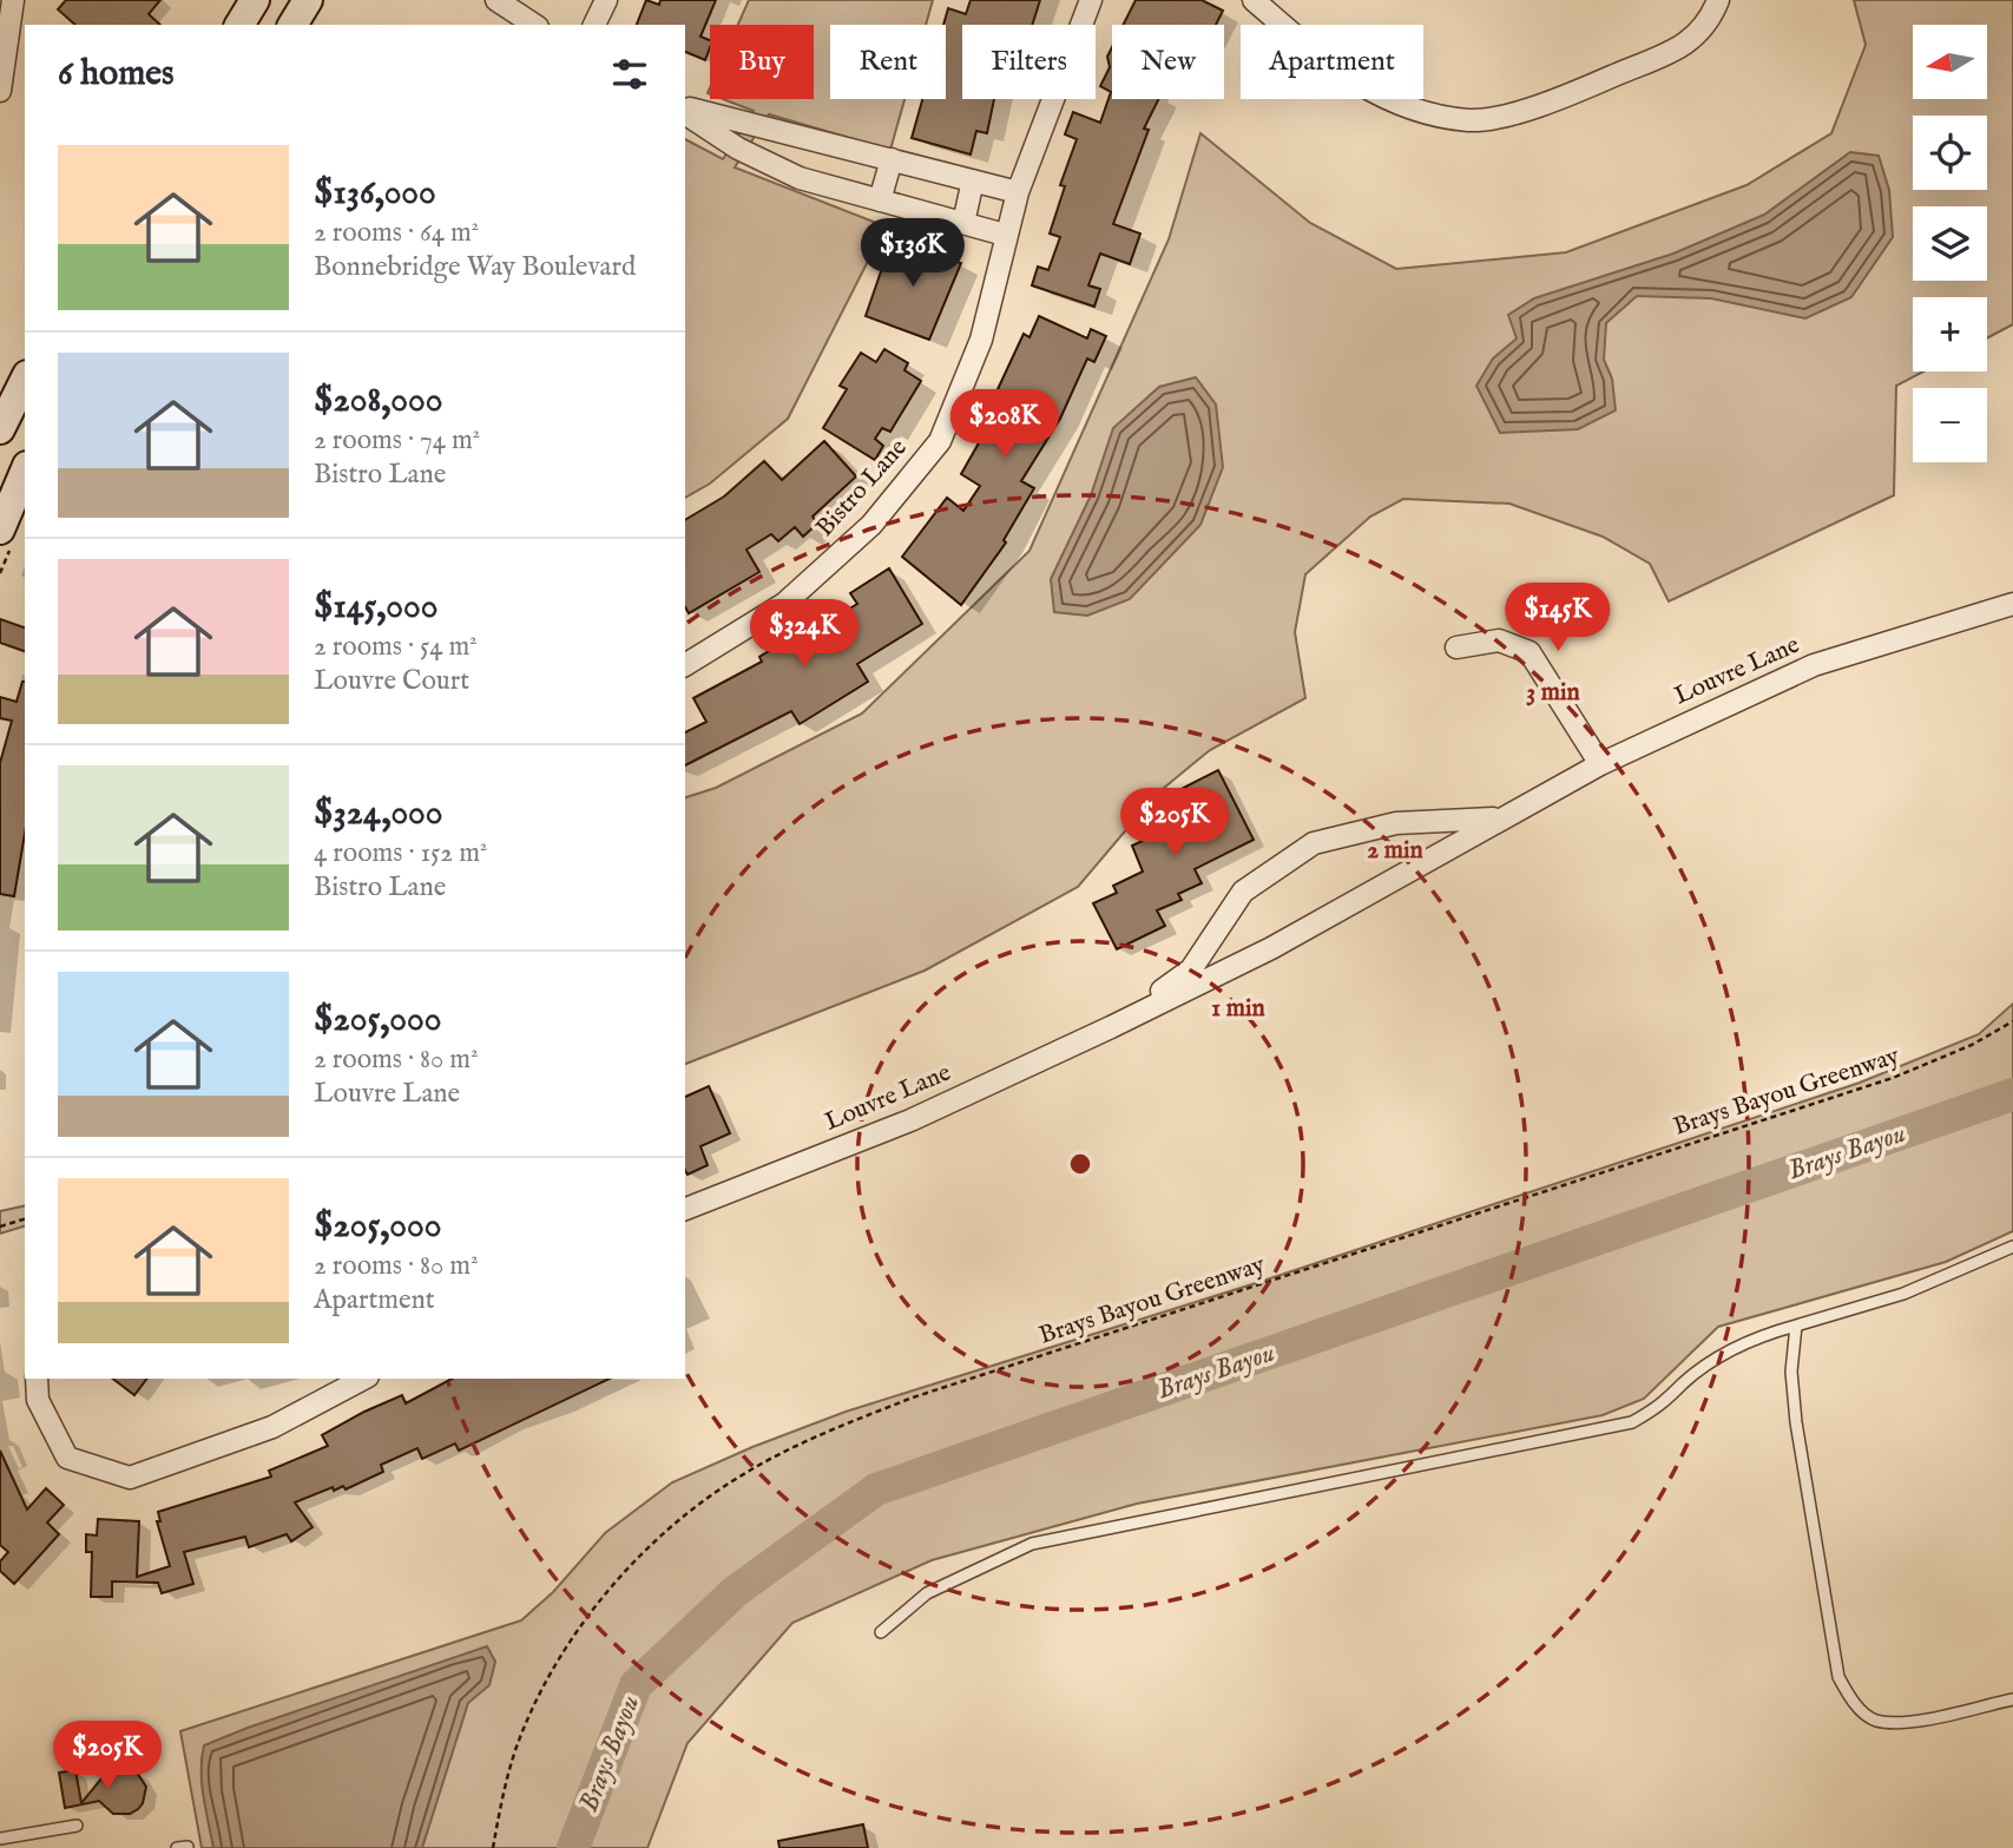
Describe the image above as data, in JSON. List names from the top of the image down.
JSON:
{
  "streets": {
    "street": ["Bistro Lane", "Louvre Lane"],
    "path": ["Brays Bayou Greenway"]
  },
  "water": ["Brays Bayou"],
  "north": "left",
  "page": {
    "map_buttons": ["+", "−"],
    "chip": [
      "Buy",
      "Rent",
      "Filters",
      "New",
      "Apartment"
    ],
    "heading": "6 homes",
    "list": [
      {
        "name": "$136,000",
        "note": "2 rooms · 64 m² · Bonnebridge Way Boulevard"
      },
      {
        "name": "$208,000",
        "note": "2 rooms · 74 m² · Bistro Lane"
      },
      {
        "name": "$145,000",
        "note": "2 rooms · 54 m² · Louvre Court"
      },
      {
        "name": "$324,000",
        "note": "4 rooms · 152 m² · Bistro Lane"
      },
      {
        "name": "$205,000",
        "note": "2 rooms · 80 m² · Louvre Lane"
      },
      {
        "name": "$205,000",
        "note": "2 rooms · 80 m² · Apartment"
      }
    ],
    "price": [
      "$136K",
      "$208K",
      "$145K",
      "$324K",
      "$205K",
      "$205K"
    ]
  },
  "rings": ["3 min", "2 min", "1 min"]
}
